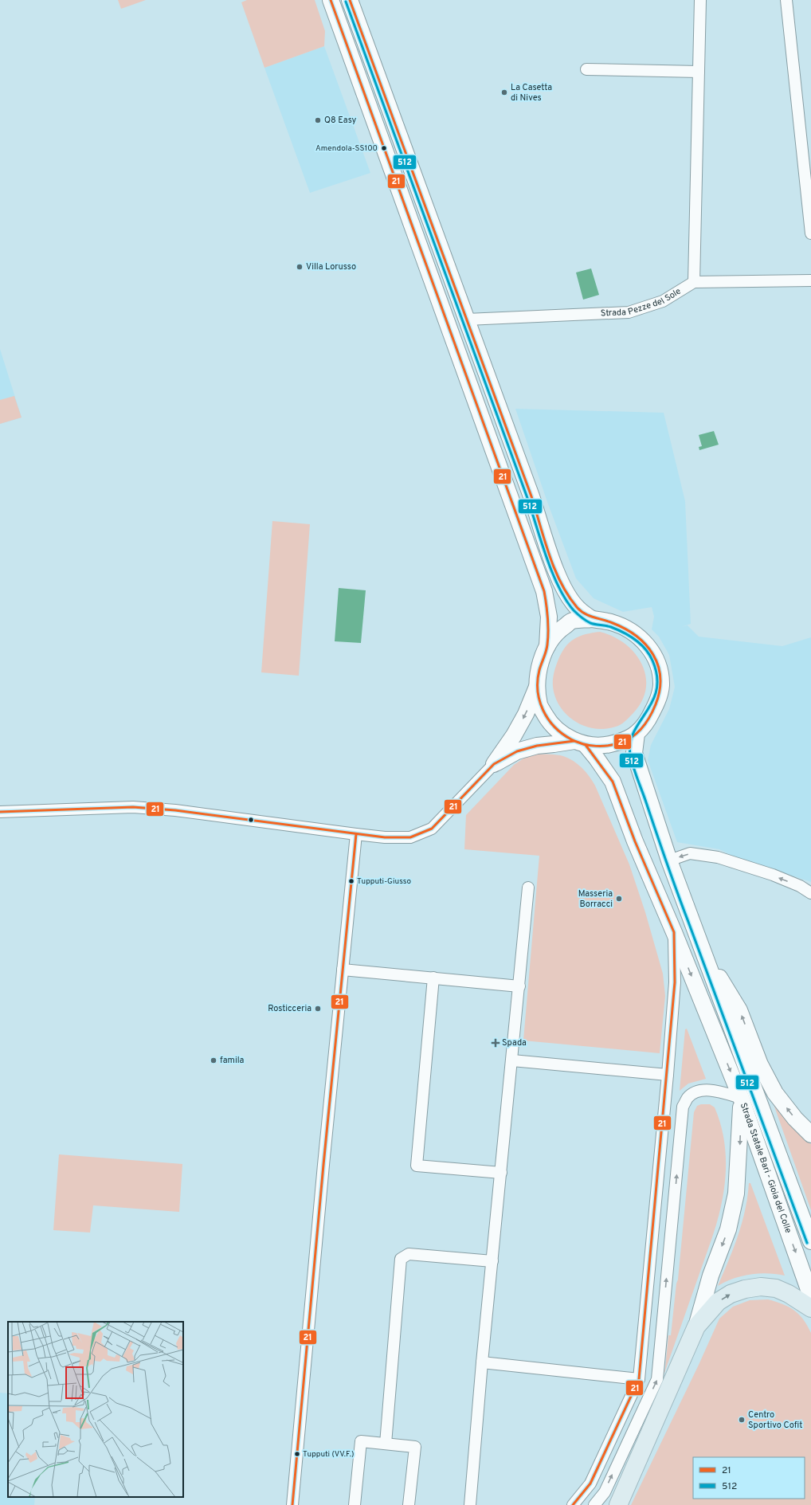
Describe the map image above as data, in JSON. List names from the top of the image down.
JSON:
{
  "streets": {
    "main road": ["Strada Statale Bari - Gioia del Colle"],
    "street": ["Strada Pezze del Sole"]
  },
  "places": {
    "other": [
      "La Casetta di Nives",
      "Q8 Easy",
      "Amendola-SS100",
      "Villa Lorusso",
      "Tupputi-Giusso",
      "Masseria Borracci",
      "Rosticceria",
      "famila",
      "Centro Sportivo Cofit",
      "Tupputi (VV.F.)"
    ],
    "health": ["Spada"]
  },
  "lines": ["transit line 21", "transit line 512"],
  "legend": ["21", "512"]
}
